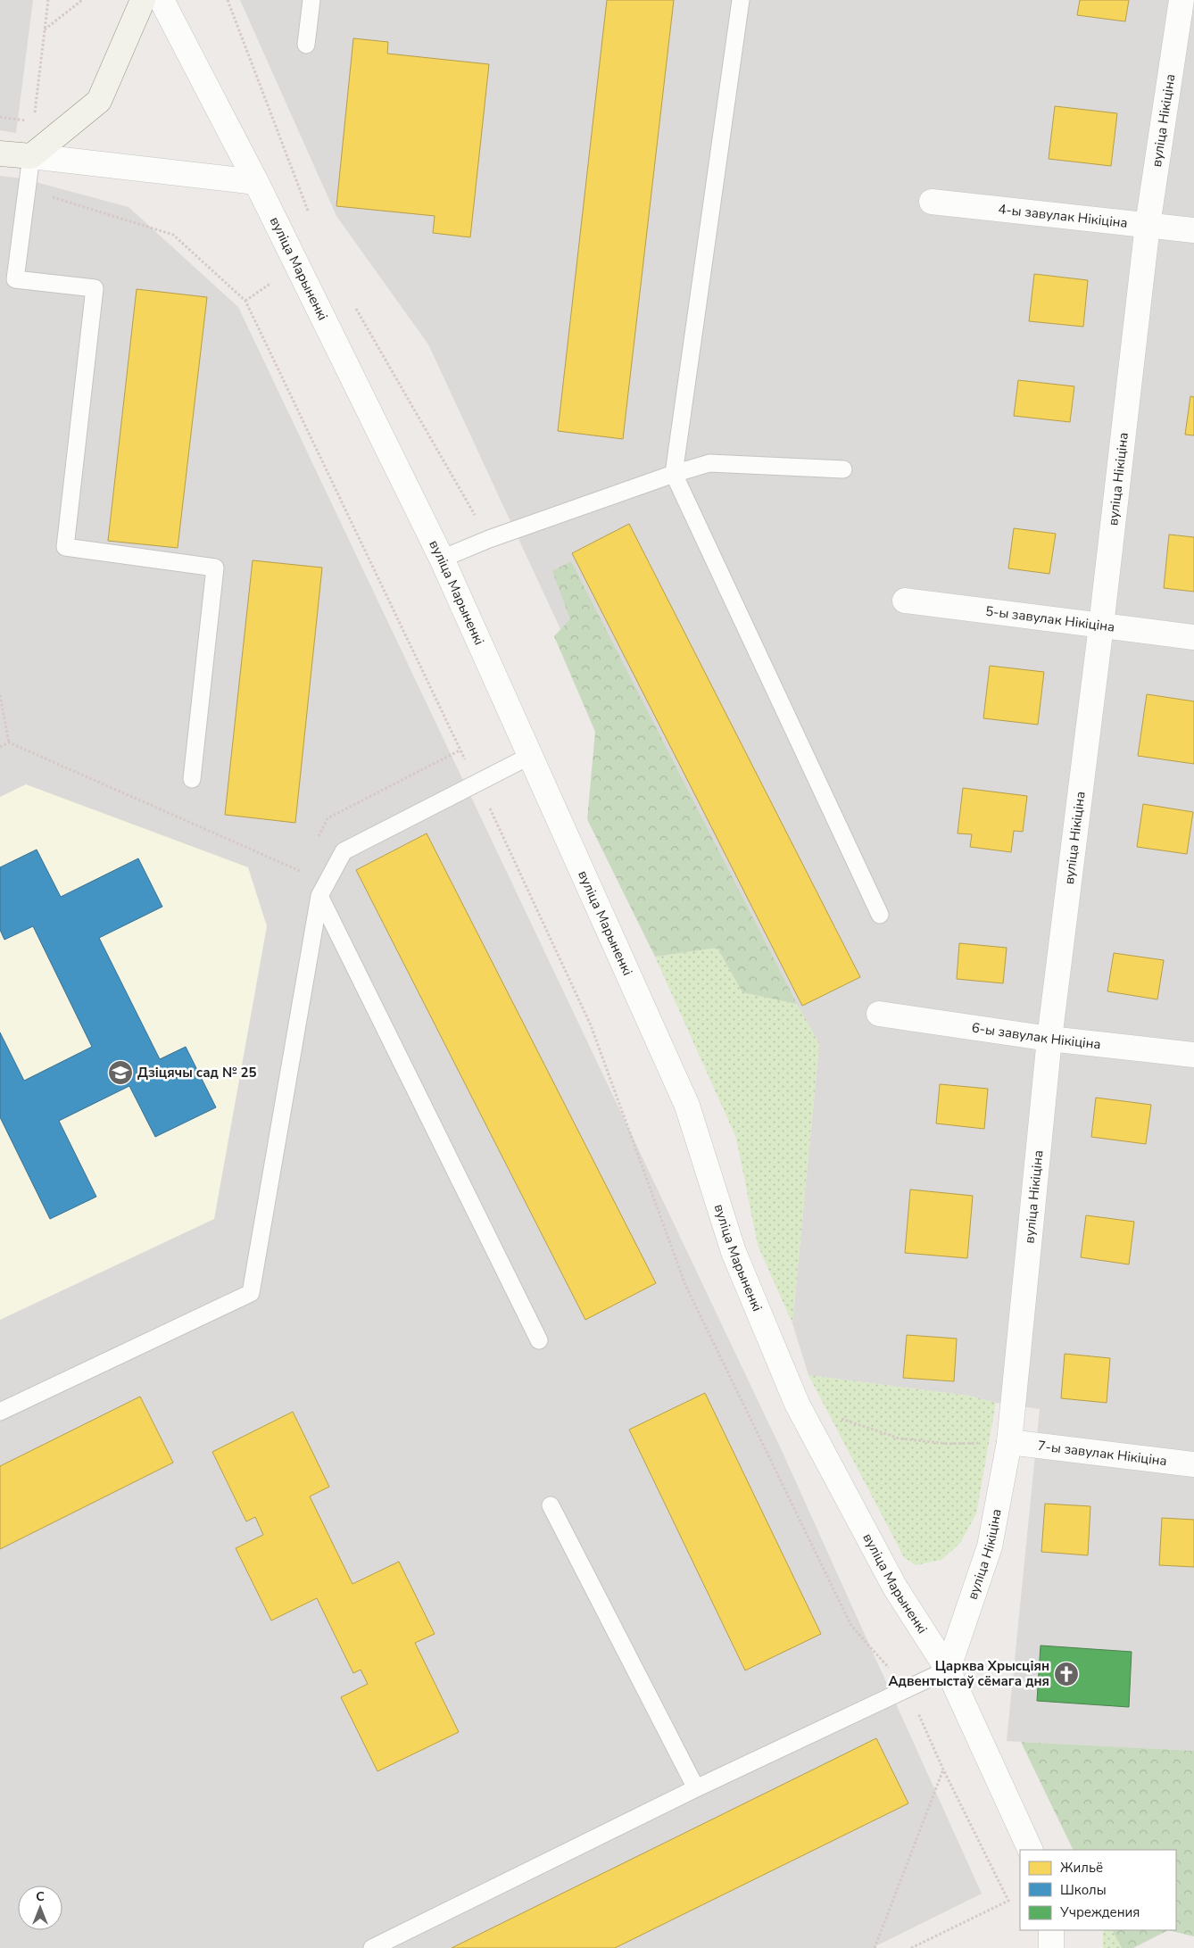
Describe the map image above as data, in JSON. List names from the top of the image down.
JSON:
{
  "streets": {
    "street": [
      "вуліца Нікіціна",
      "4-ы завулак Нікіціна",
      "вуліца Марыненкі",
      "5-ы завулак Нікіціна",
      "6-ы завулак Нікіціна",
      "7-ы завулак Нікіціна"
    ]
  },
  "crossings": [
    ["вуліца Нікіціна", "4-ы завулак Нікіціна"],
    ["вуліца Нікіціна", "вуліца Марыненкі"],
    ["вуліца Нікіціна", "5-ы завулак Нікіціна"],
    ["вуліца Нікіціна", "6-ы завулак Нікіціна"],
    ["вуліца Нікіціна", "7-ы завулак Нікіціна"]
  ],
  "places": {
    "school or university": ["Дзіцячы сад № 25"],
    "church": ["Царква Хрысціян Адвентыстаў сёмага дня"]
  },
  "legend": ["Жильё", "Школы", "Учреждения"],
  "north": "top"
}
